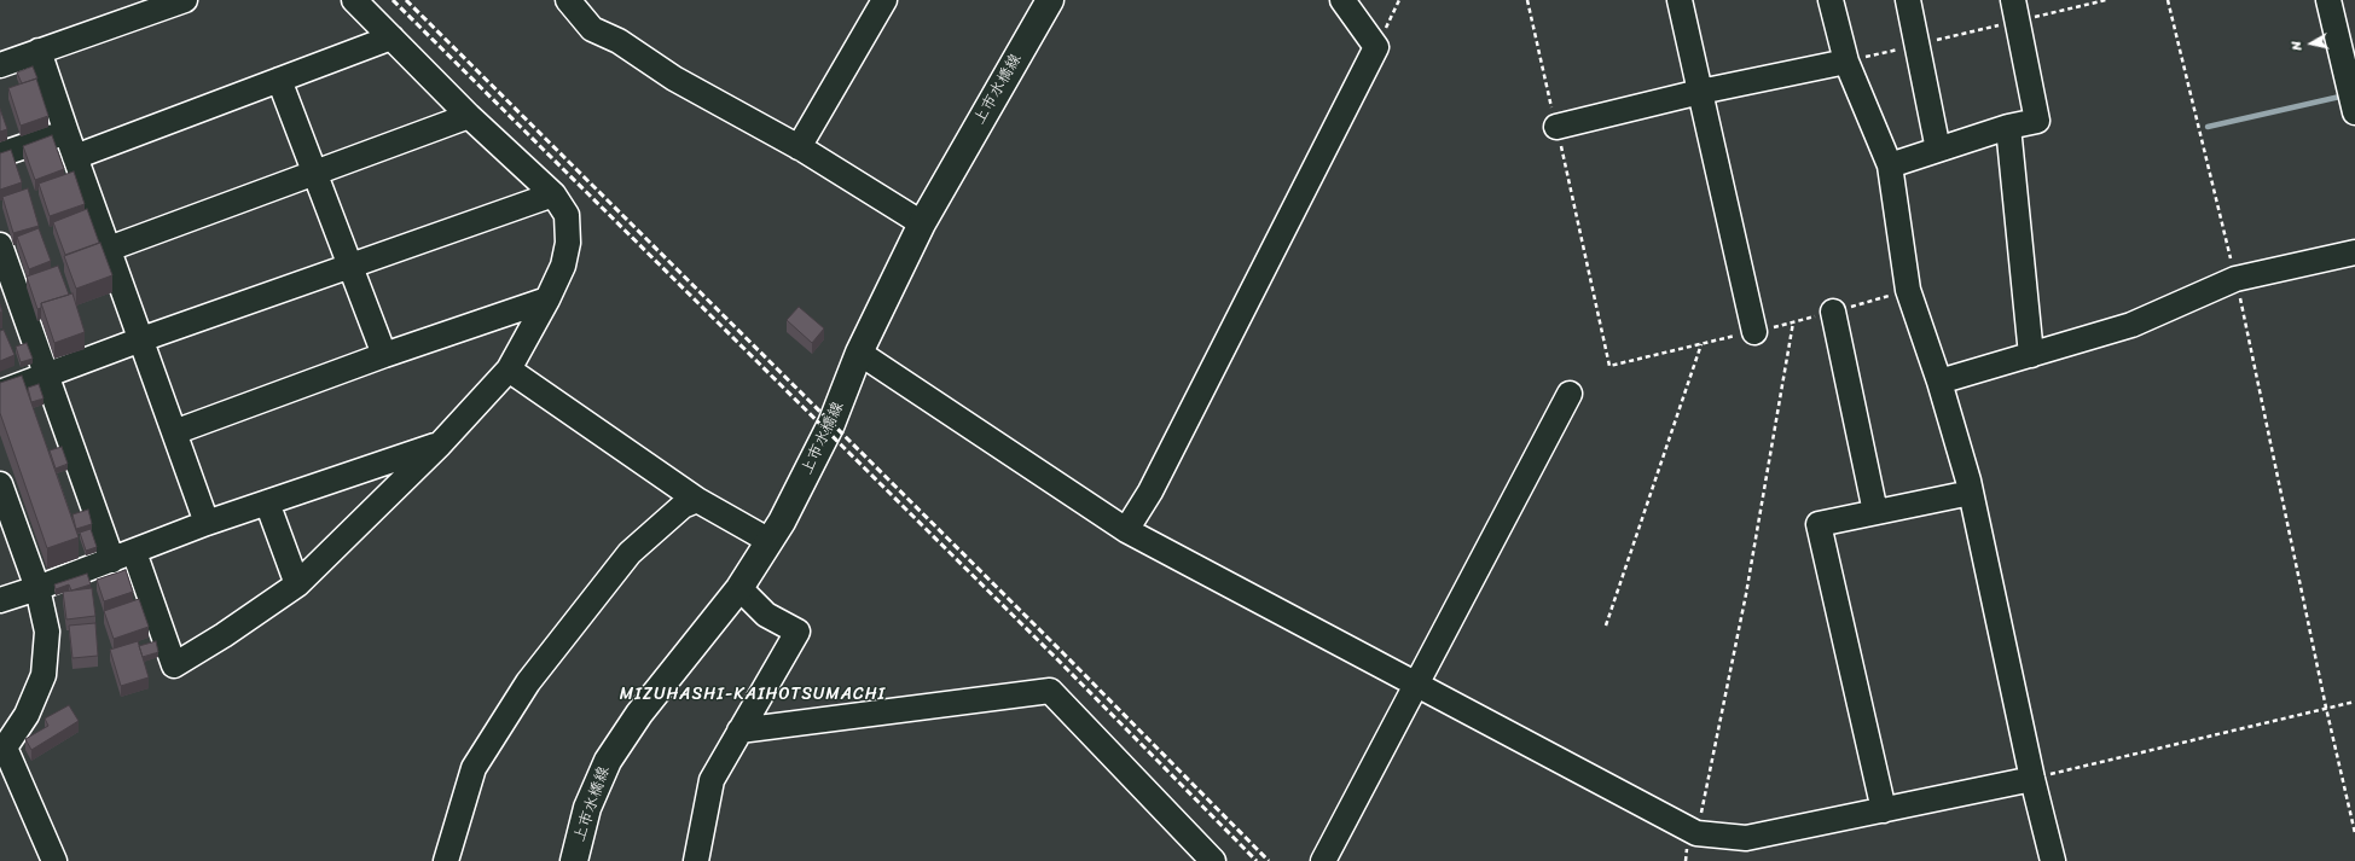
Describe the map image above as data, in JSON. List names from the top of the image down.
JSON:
{
  "streets": {
    "main road": ["上市水橋線"]
  },
  "districts": ["MIZUHASHI-KAIHOTSUMACHI"],
  "north": "left"
}
